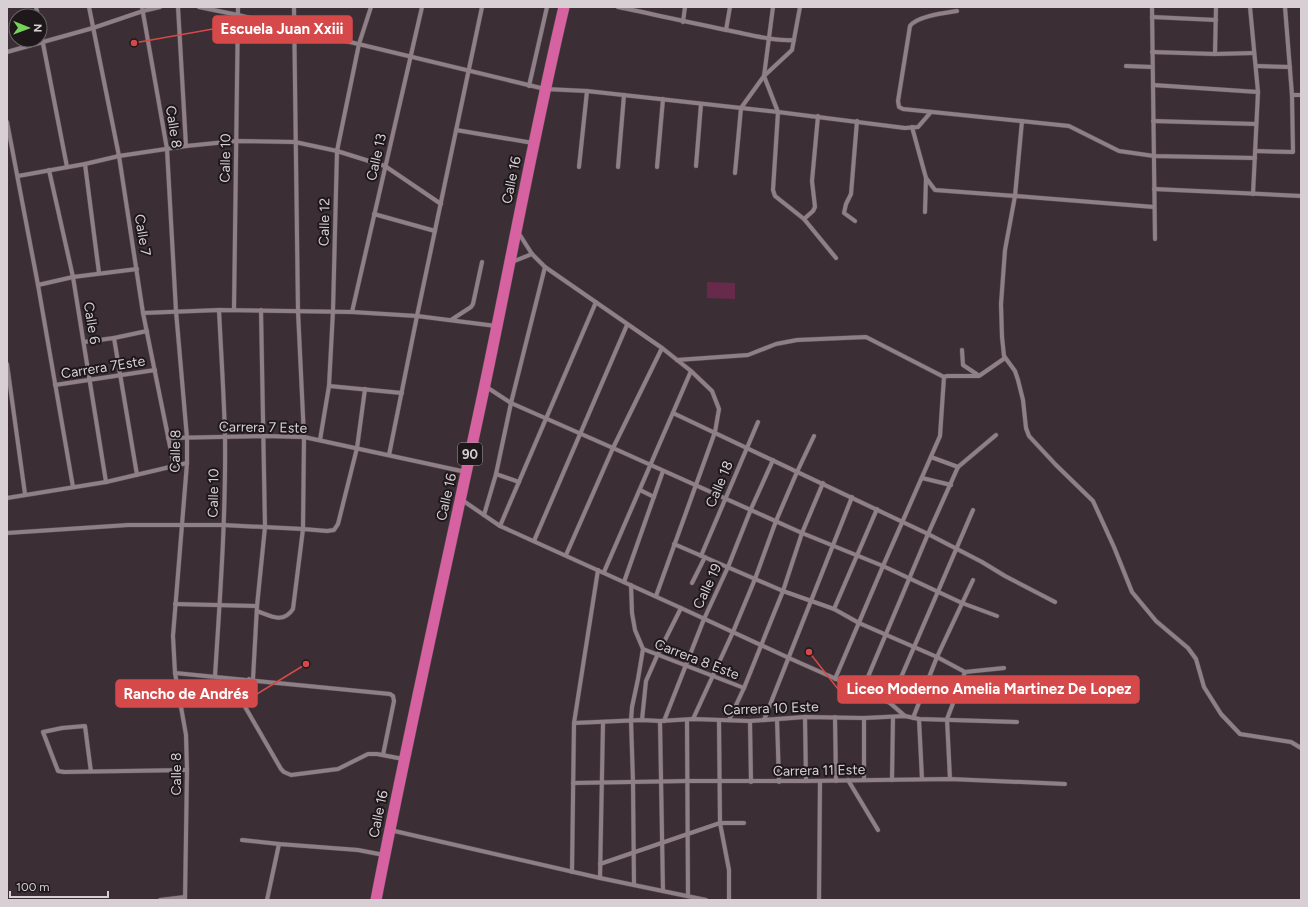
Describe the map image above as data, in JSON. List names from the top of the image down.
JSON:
{
  "streets": {
    "highway": ["Calle 16", "90"],
    "street": [
      "Calle 8",
      "Calle 13",
      "Calle 10",
      "Calle 12",
      "Calle 7",
      "Calle 6",
      "Carrera 7Este",
      "Carrera 7 Este",
      "Calle 18",
      "Calle 19",
      "Carrera 8 Este",
      "Carrera 10 Este",
      "Carrera 11 Este"
    ]
  },
  "crossings": [
    ["Calle 8", "Carrera 7 Este"],
    ["Calle 10", "Carrera 7 Este"],
    ["Calle 16", "Carrera 7 Este"],
    ["Calle 12", "Carrera 7 Este"],
    ["Calle 7", "Carrera 7Este"],
    ["Calle 7", "Carrera 7 Este"],
    ["Calle 6", "Carrera 7Este"],
    ["Calle 19", "Carrera 8 Este"],
    ["Calle 19", "Carrera 10 Este"],
    ["Calle 19", "Carrera 11 Este"]
  ],
  "places": ["Escuela Juan Xxiii", "Liceo Moderno Amelia Martinez De Lopez", "Rancho de Andrés"],
  "scale_bar": "100 m",
  "north": "right"
}
